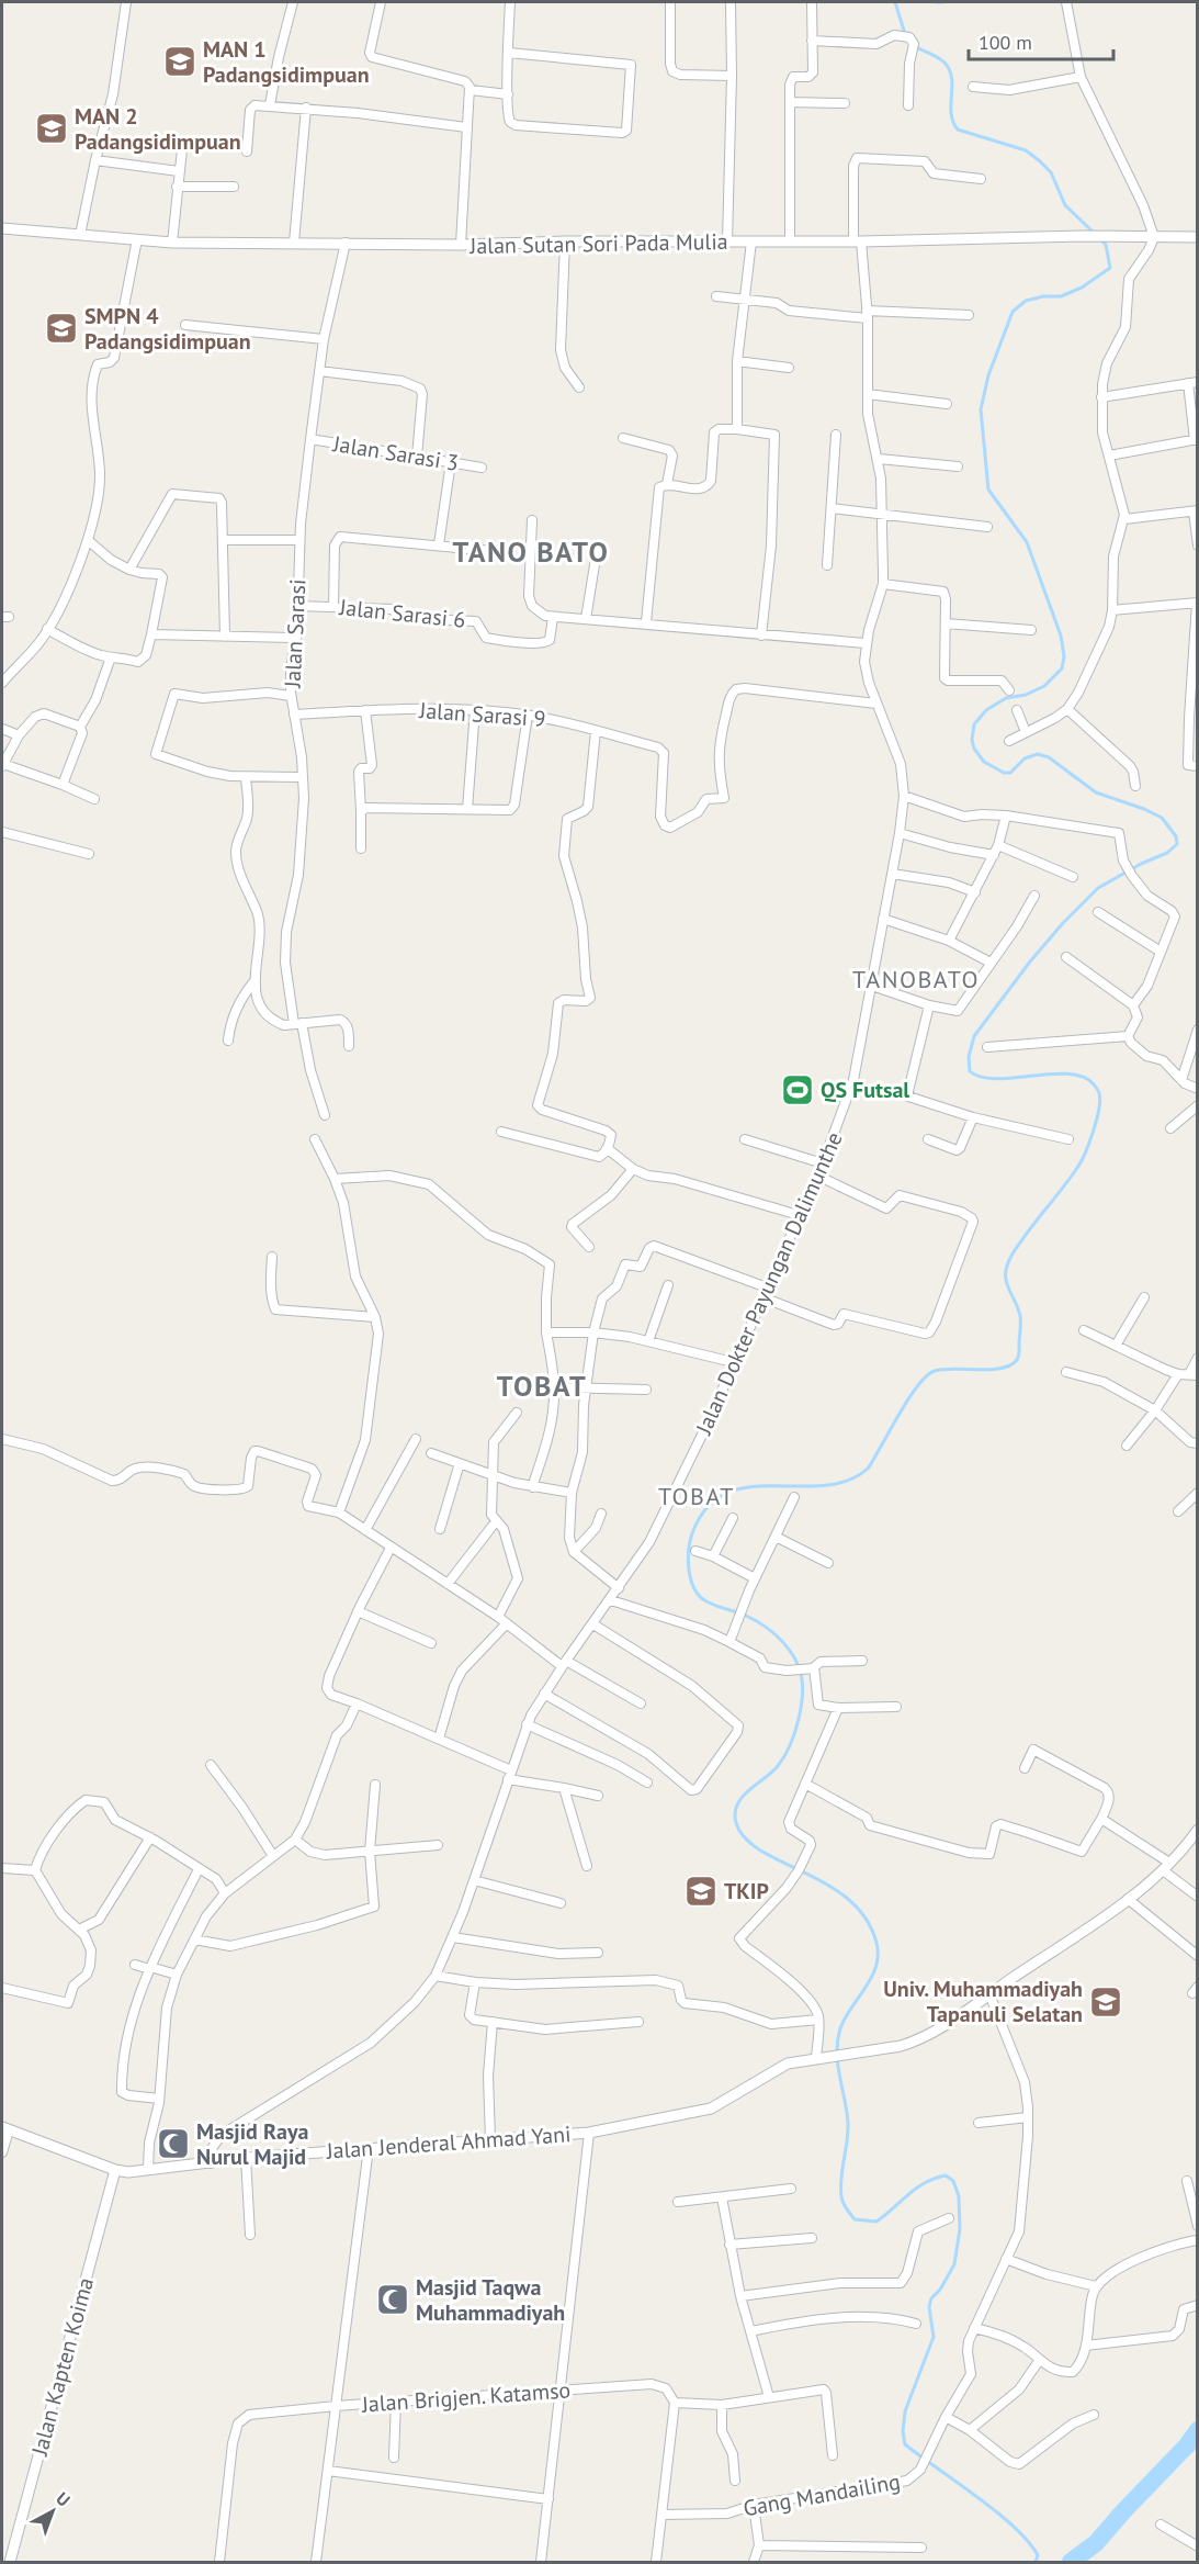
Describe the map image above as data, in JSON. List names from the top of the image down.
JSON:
{
  "streets": {
    "street": [
      "Jalan Sutan Sori Pada Mulia",
      "Jalan Sarasi 3",
      "Jalan Sarasi 6",
      "Jalan Sarasi",
      "Jalan Sarasi 9",
      "Jalan Dokter Payungan Dalimunthe",
      "Jalan Jenderal Ahmad Yani",
      "Jalan Kapten Koima",
      "Jalan Brigjen. Katamso",
      "Gang Mandailing"
    ]
  },
  "crossings": [
    ["Jalan Sutan Sori Pada Mulia", "Jalan Sarasi"],
    ["Jalan Sutan Sori Pada Mulia", "Jalan Dokter Payungan Dalimunthe"],
    ["Jalan Sarasi 3", "Jalan Sarasi"],
    ["Jalan Sarasi 6", "Jalan Sarasi"],
    ["Jalan Sarasi", "Jalan Sarasi 9"],
    ["Jalan Sarasi 9", "Jalan Dokter Payungan Dalimunthe"],
    ["Jalan Dokter Payungan Dalimunthe", "Jalan Jenderal Ahmad Yani"],
    ["Jalan Jenderal Ahmad Yani", "Jalan Kapten Koima"],
    ["Jalan Jenderal Ahmad Yani", "Gang Mandailing"]
  ],
  "districts": [
    "TANO BATO",
    "TANOBATO",
    "TOBAT",
    "TOBAT"
  ],
  "places": {
    "school or university": [
      "MAN 1 Padangsidimpuan",
      "MAN 2 Padangsidimpuan",
      "SMPN 4 Padangsidimpuan",
      "TKIP",
      "Univ. Muhammadiyah Tapanuli Selatan"
    ],
    "sports": ["QS Futsal"],
    "mosque": ["Masjid Raya Nurul Majid", "Masjid Taqwa Muhammadiyah"]
  },
  "scale_bar": "100 m",
  "north": "top right"
}
